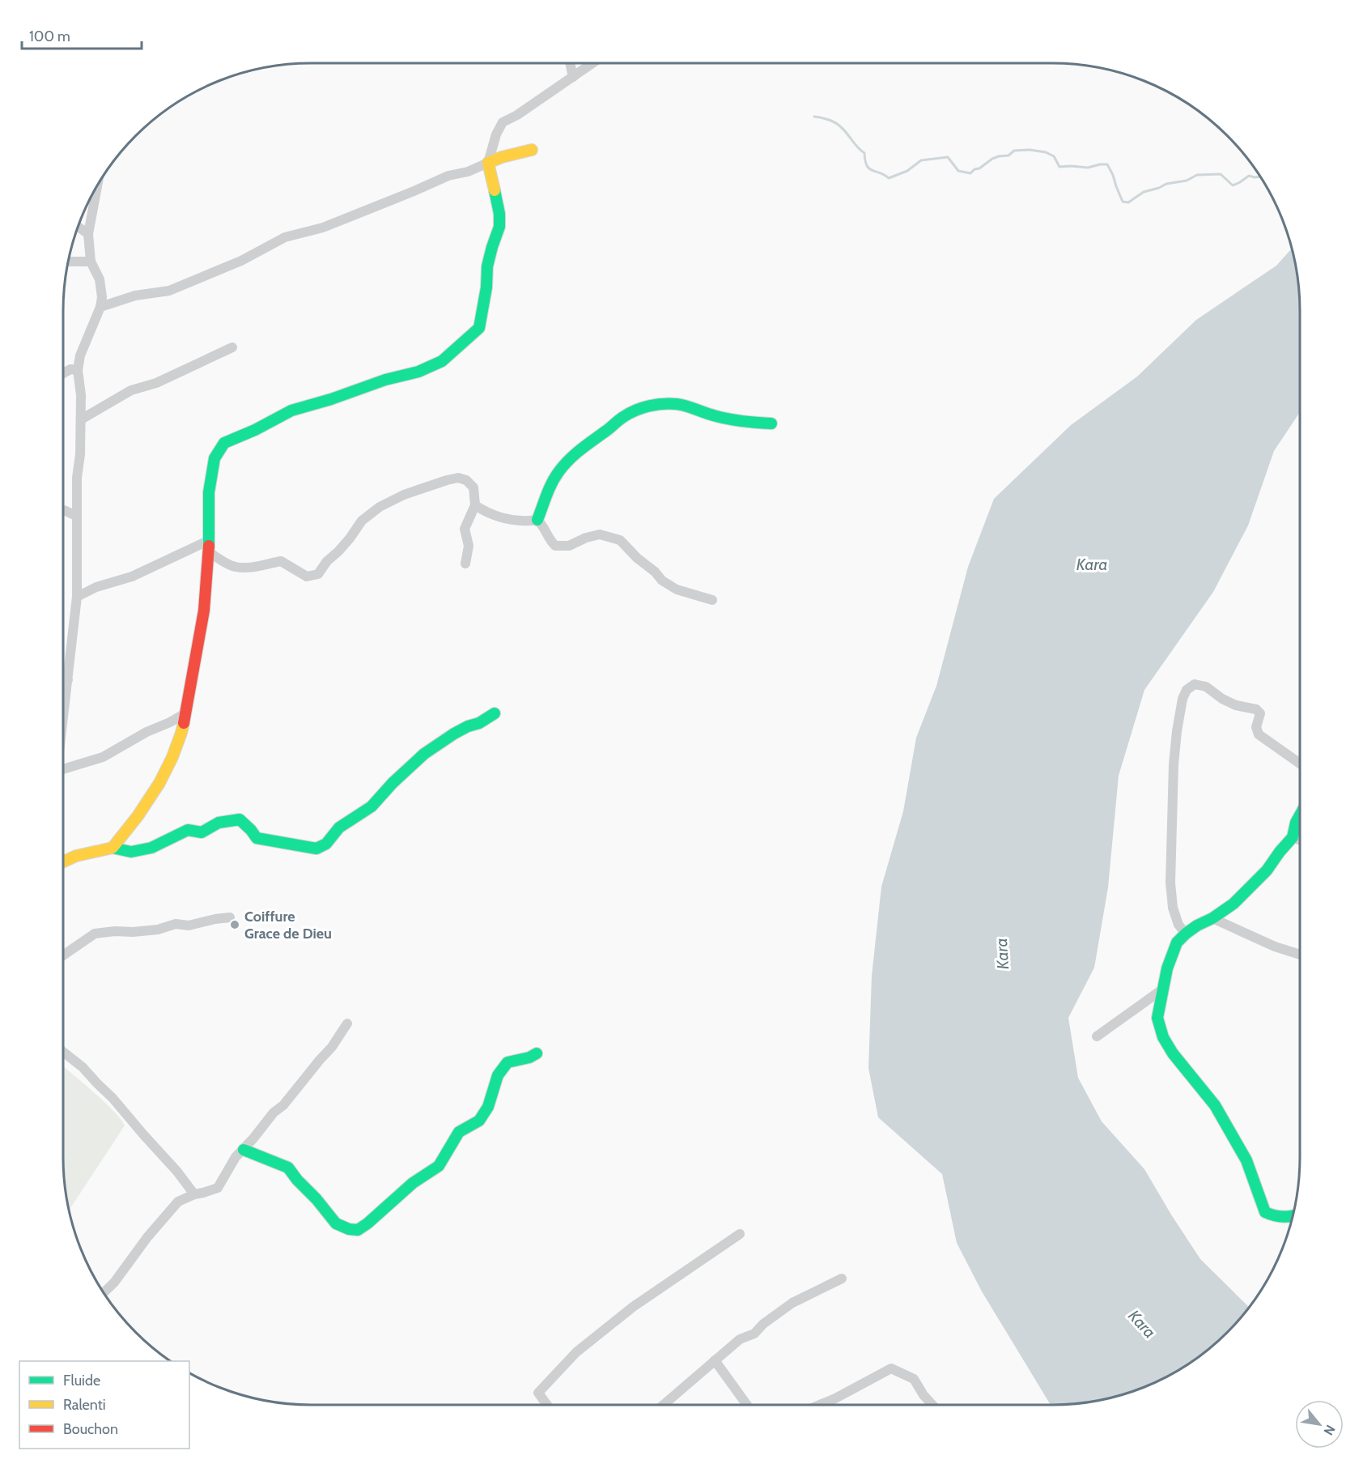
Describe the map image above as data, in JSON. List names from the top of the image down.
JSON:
{
  "water": ["Kara"],
  "places": ["Coiffure Grace de Dieu"],
  "legend": ["Fluide", "Ralenti", "Bouchon"],
  "scale_bar": "100 m",
  "north": "bottom right"
}
